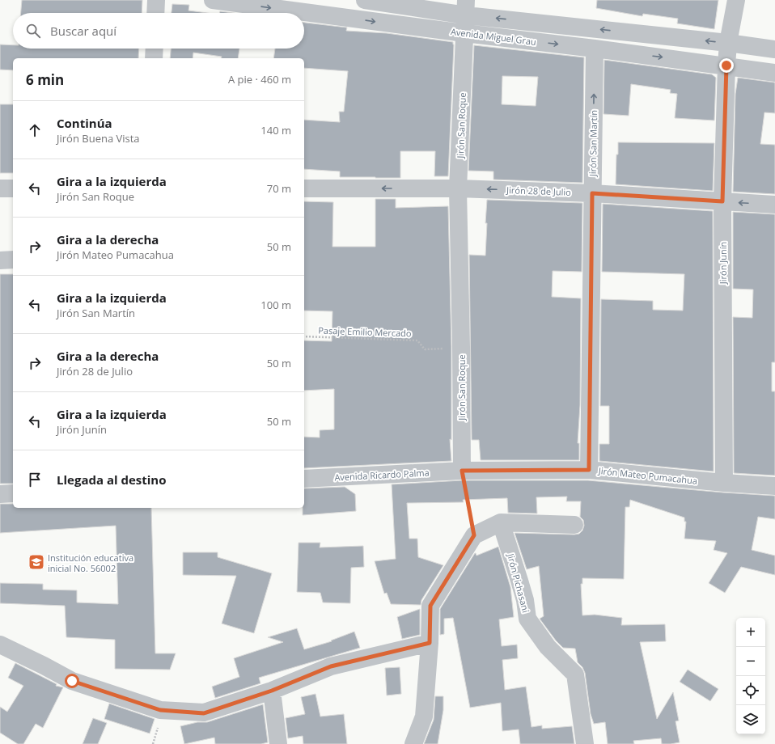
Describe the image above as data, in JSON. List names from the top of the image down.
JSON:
{
  "streets": {
    "street": [
      "Avenida Miguel Grau",
      "Jirón San Roque",
      "Jirón San Martín",
      "Jirón 28 de Julio",
      "Jirón Junín",
      "Avenida Ricardo Palma",
      "Jirón Mateo Pumacahua",
      "Jirón Pichasani"
    ],
    "path": ["Pasaje Emilio Mercado"]
  },
  "crossings": [
    ["Avenida Miguel Grau", "Jirón San Roque"],
    ["Avenida Miguel Grau", "Jirón San Martín"],
    ["Avenida Miguel Grau", "Jirón Junín"],
    ["Jirón San Roque", "Jirón 28 de Julio"],
    ["Jirón San Roque", "Pasaje Emilio Mercado"],
    ["Jirón San Roque", "Avenida Ricardo Palma"],
    ["Jirón San Roque", "Jirón Mateo Pumacahua"],
    ["Jirón San Martín", "Jirón 28 de Julio"],
    ["Jirón San Martín", "Jirón Mateo Pumacahua"],
    ["Jirón 28 de Julio", "Jirón Junín"],
    ["Jirón Junín", "Jirón Mateo Pumacahua"],
    ["Avenida Ricardo Palma", "Jirón Mateo Pumacahua"]
  ],
  "one_way": ["Jirón 28 de Julio"],
  "places": {
    "school or university": ["Institución educativa inicial No. 56002"]
  },
  "page": {
    "search": "Buscar aquí",
    "heading": ["6 min", "A pie · 460 m"],
    "list": [
      ["Continúa", "Jirón Buena Vista", "140 m"],
      ["Gira a la izquierda", "Jirón San Roque", "70 m"],
      ["Gira a la derecha", "Jirón Mateo Pumacahua", "50 m"],
      ["Gira a la izquierda", "Jirón San Martín", "100 m"],
      ["Gira a la derecha", "Jirón 28 de Julio", "50 m"],
      ["Gira a la izquierda", "Jirón Junín", "50 m"],
      "Llegada al destino"
    ],
    "map_buttons": ["+", "−"]
  }
}
